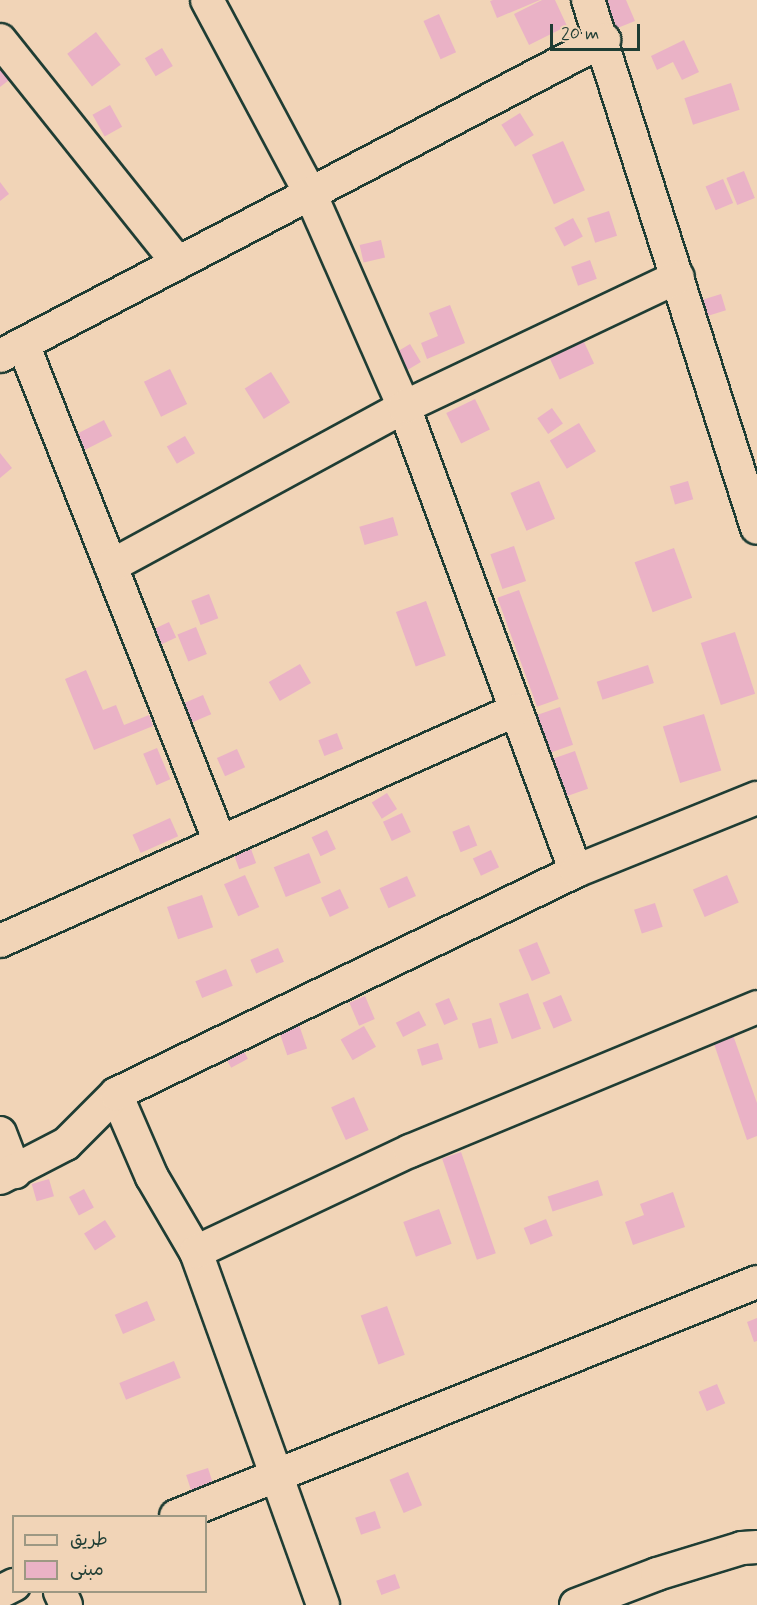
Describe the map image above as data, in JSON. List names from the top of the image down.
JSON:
{
  "legend": ["طريق", "مبنى"],
  "scale_bar": "20 m"
}
